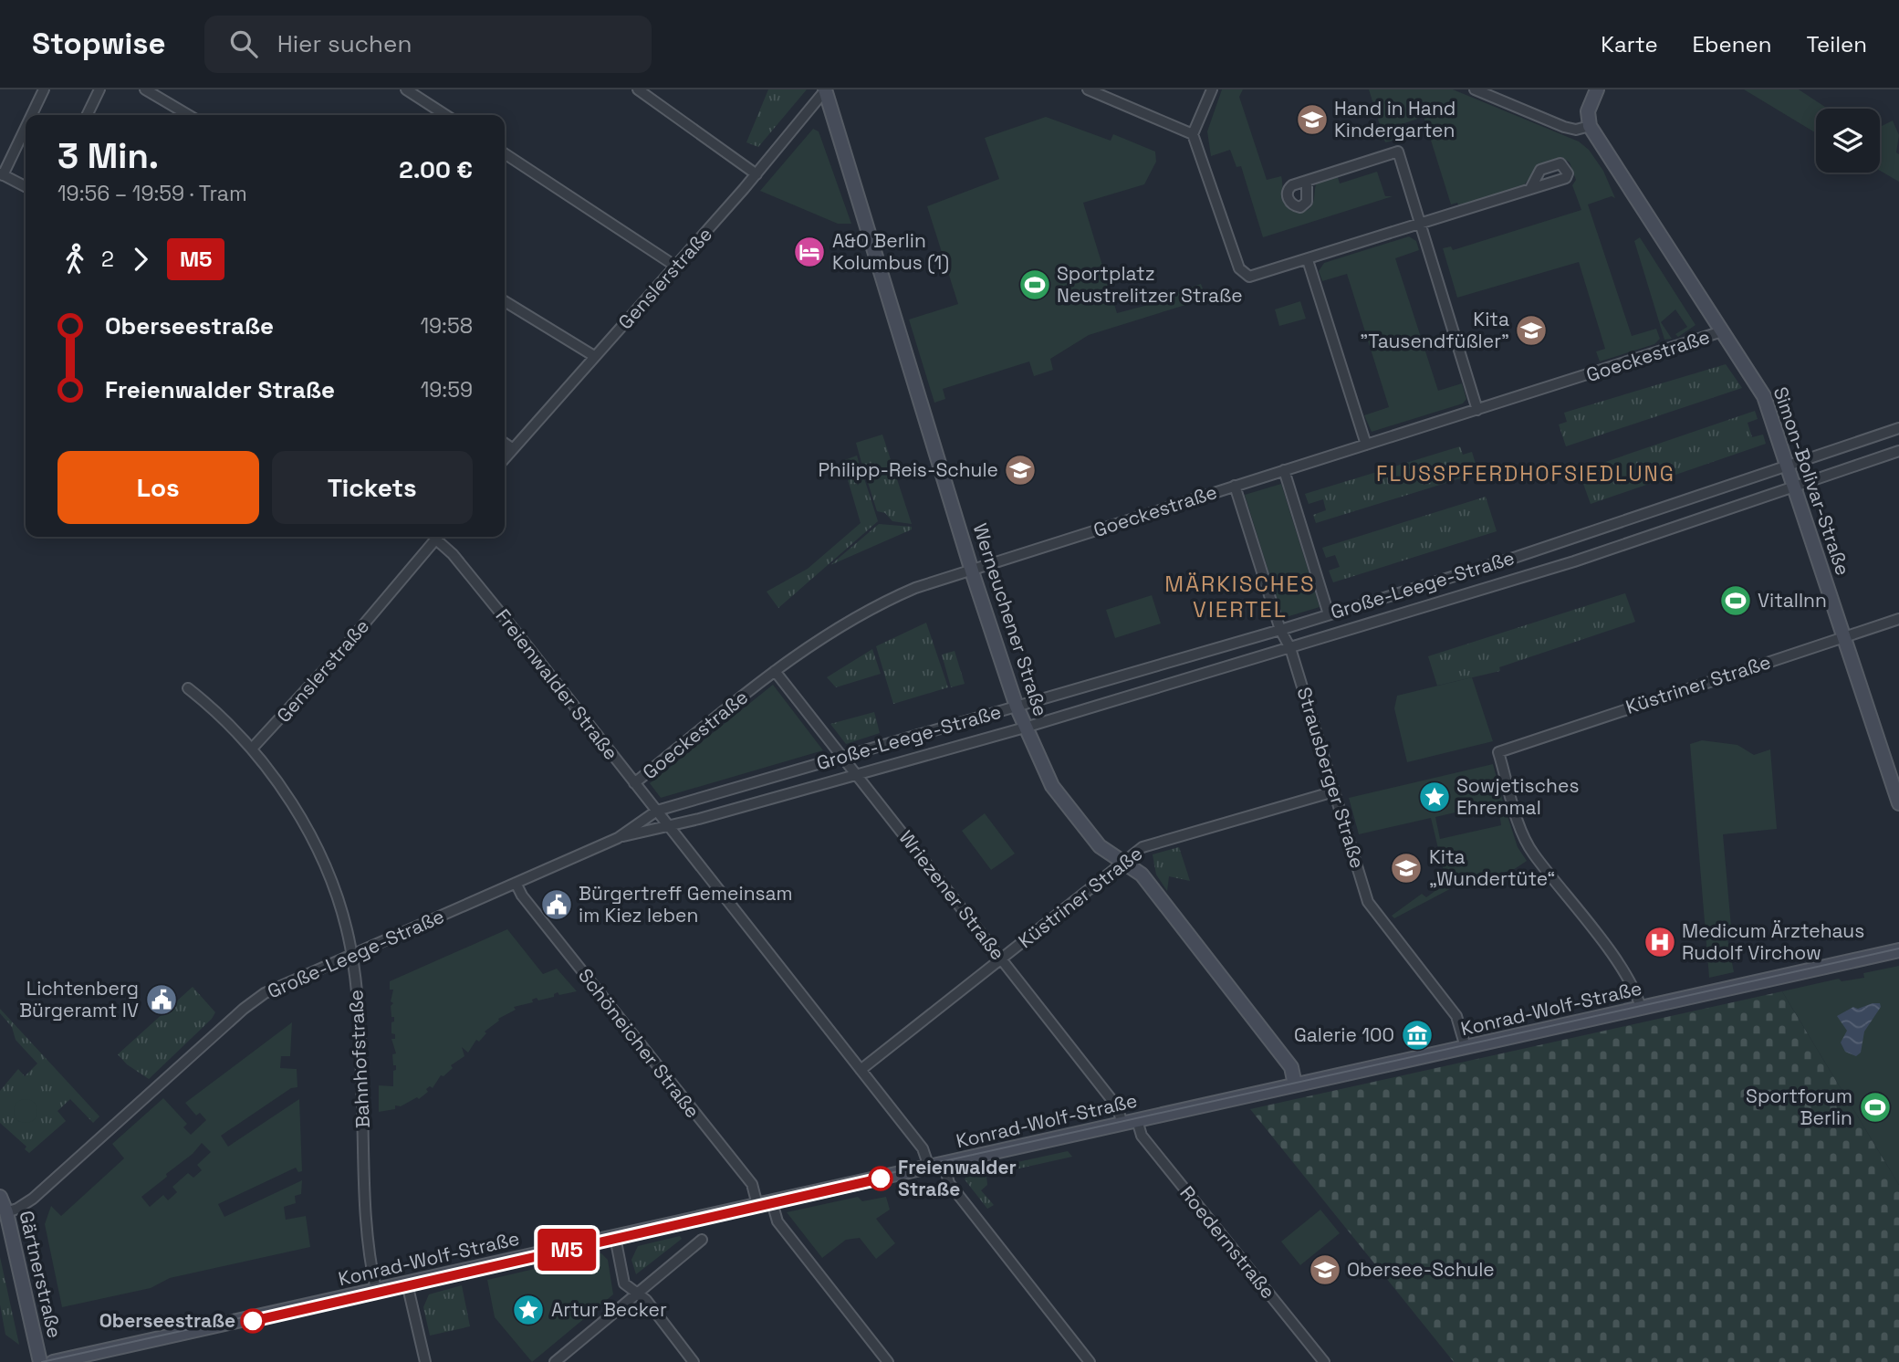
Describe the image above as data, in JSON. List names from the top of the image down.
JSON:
{
  "streets": {
    "street": [
      "Genslerstraße",
      "Goeckestraße",
      "Simon-Bolivar-Straße",
      "Große-Leege-Straße",
      "Werneuchener Straße",
      "Freienwalder Straße",
      "Küstriner Straße",
      "Strausberger Straße",
      "Wriezener Straße",
      "Konrad-Wolf-Straße",
      "Schöneicher Straße",
      "Bahnhofstraße",
      "Roedernstraße",
      "Gärtnerstraße"
    ]
  },
  "crossings": [
    ["Genslerstraße", "Werneuchener Straße"],
    ["Genslerstraße", "Bahnhofstraße"],
    ["Goeckestraße", "Simon-Bolivar-Straße"],
    ["Goeckestraße", "Werneuchener Straße"],
    ["Goeckestraße", "Freienwalder Straße"],
    ["Goeckestraße", "Strausberger Straße"],
    ["Goeckestraße", "Wriezener Straße"],
    ["Simon-Bolivar-Straße", "Große-Leege-Straße"],
    ["Simon-Bolivar-Straße", "Küstriner Straße"],
    ["Große-Leege-Straße", "Werneuchener Straße"],
    ["Große-Leege-Straße", "Freienwalder Straße"],
    ["Große-Leege-Straße", "Strausberger Straße"],
    ["Große-Leege-Straße", "Wriezener Straße"],
    ["Große-Leege-Straße", "Schöneicher Straße"],
    ["Große-Leege-Straße", "Bahnhofstraße"],
    ["Große-Leege-Straße", "Gärtnerstraße"],
    ["Werneuchener Straße", "Küstriner Straße"],
    ["Werneuchener Straße", "Konrad-Wolf-Straße"],
    ["Freienwalder Straße", "Küstriner Straße"],
    ["Freienwalder Straße", "Konrad-Wolf-Straße"],
    ["Küstriner Straße", "Strausberger Straße"],
    ["Küstriner Straße", "Wriezener Straße"],
    ["Küstriner Straße", "Konrad-Wolf-Straße"],
    ["Strausberger Straße", "Konrad-Wolf-Straße"],
    ["Wriezener Straße", "Konrad-Wolf-Straße"],
    ["Konrad-Wolf-Straße", "Schöneicher Straße"],
    ["Konrad-Wolf-Straße", "Bahnhofstraße"],
    ["Konrad-Wolf-Straße", "Roedernstraße"]
  ],
  "districts": ["FLUSSPFERDHOFSIEDLUNG", "MÄRKISCHES VIERTEL"],
  "places": {
    "school or university": [
      "Hand in Hand Kindergarten",
      "Kita \"Tausendfüßler\"",
      "Philipp-Reis-Schule",
      "Kita „Wundertüte“",
      "Obersee-Schule"
    ],
    "hotel": ["A&O Berlin Kolumbus (1)"],
    "sports": ["Sportplatz Neustrelitzer Straße", "VitalInn", "Sportforum Berlin"],
    "place": ["Sowjetisches Ehrenmal", "Artur Becker"],
    "public building": ["Bürgertreff Gemeinsam im Kiez leben", "Lichtenberg Bürgeramt IV"],
    "hospital": ["Medicum Ärztehaus Rudolf Virchow"],
    "museum": ["Galerie 100"],
    "other": ["Freienwalder Straße", "Oberseestraße"]
  },
  "lines": ["tram line M5"],
  "page": {
    "header": "Stopwise",
    "search": "Hier suchen",
    "nav": ["Karte", "Ebenen", "Teilen"],
    "on_map": "M5",
    "heading": ["3 Min.", "19:56 – 19:59 · Tram", "2.00 €"],
    "legs": ["2", "M5"],
    "list": [
      {
        "name": "Oberseestraße",
        "value": "19:58"
      },
      {
        "name": "Freienwalder Straße",
        "value": "19:59"
      }
    ],
    "buttons": ["Los", "Tickets"]
  }
}
